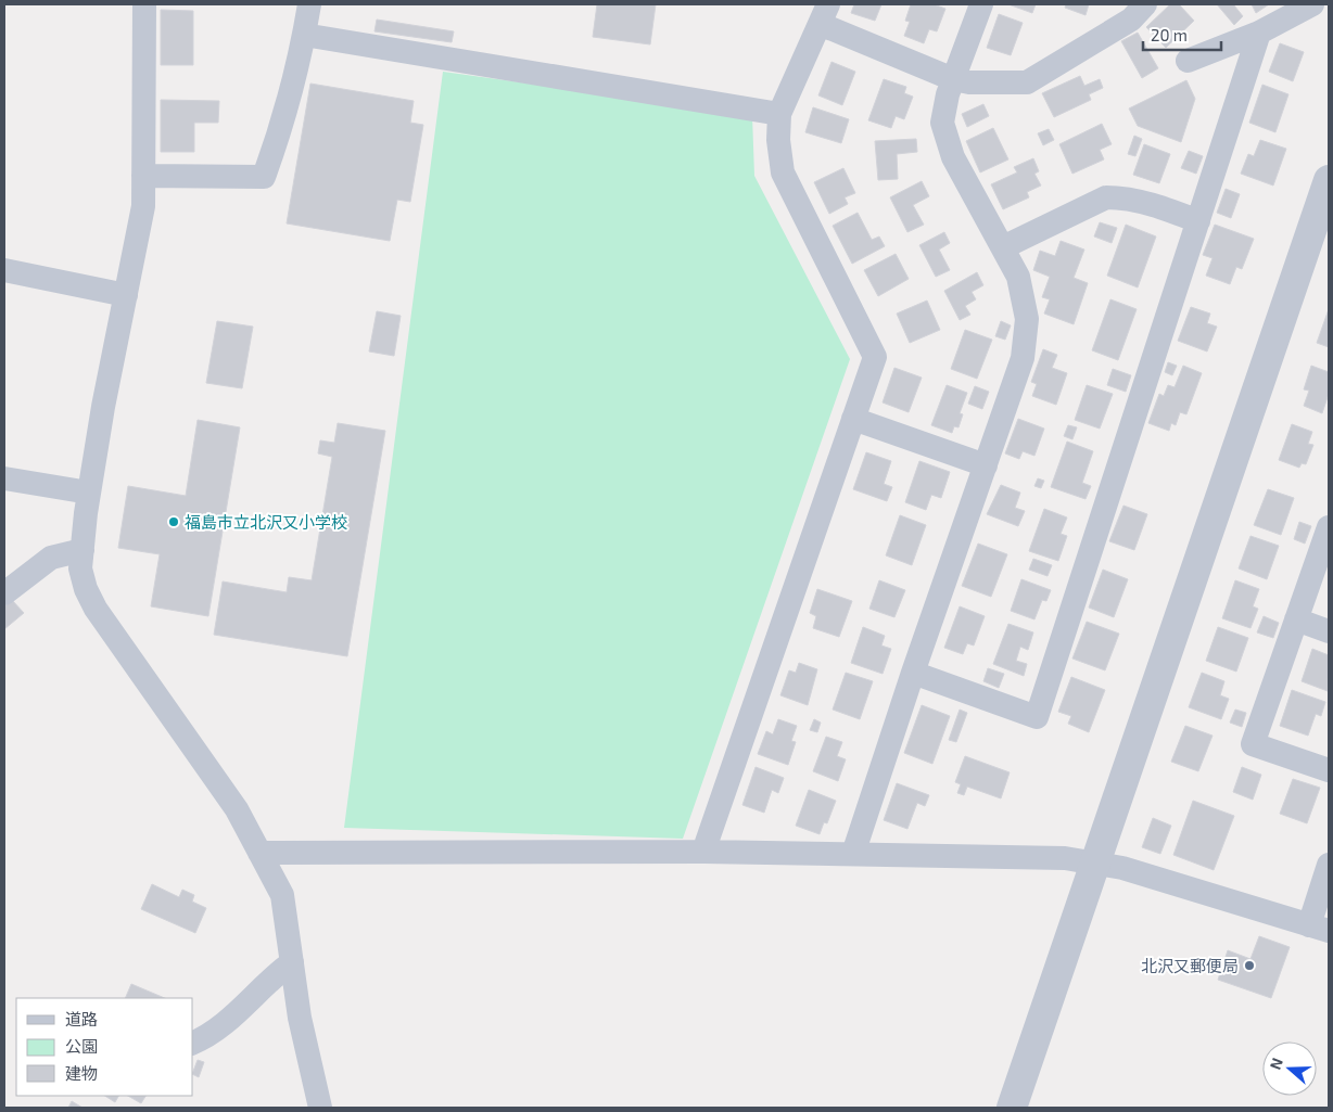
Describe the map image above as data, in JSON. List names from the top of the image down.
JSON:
{
  "places": ["福島市立北沢又小学校", "北沢又郵便局"],
  "legend": ["道路", "公園", "建物"],
  "scale_bar": "20 m",
  "north": "left"
}
